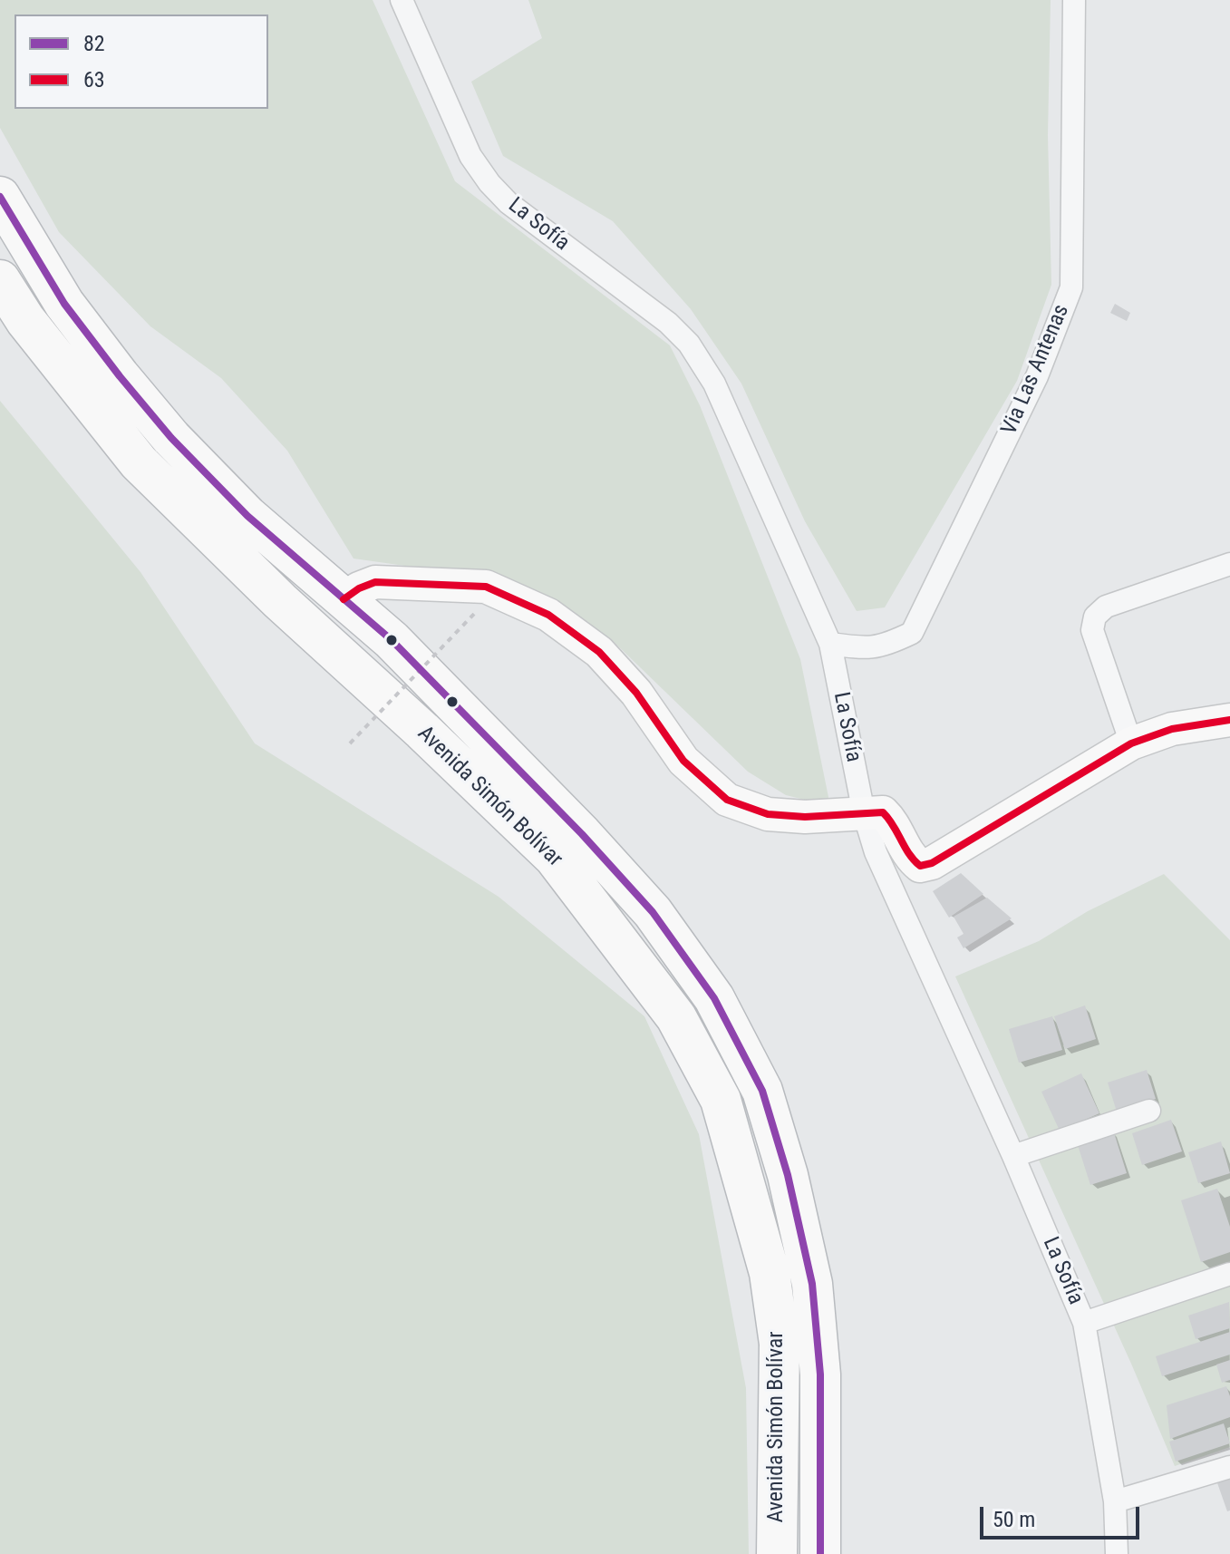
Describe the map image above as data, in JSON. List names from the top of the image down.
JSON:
{
  "streets": {
    "highway": ["Avenida Simón Bolívar"],
    "street": ["La Sofía", "Via Las Antenas"]
  },
  "crossings": [
    ["La Sofía", "Via Las Antenas"]
  ],
  "lines": ["transit line 82", "transit line 63"],
  "legend": ["82", "63"],
  "scale_bar": "50 m"
}
